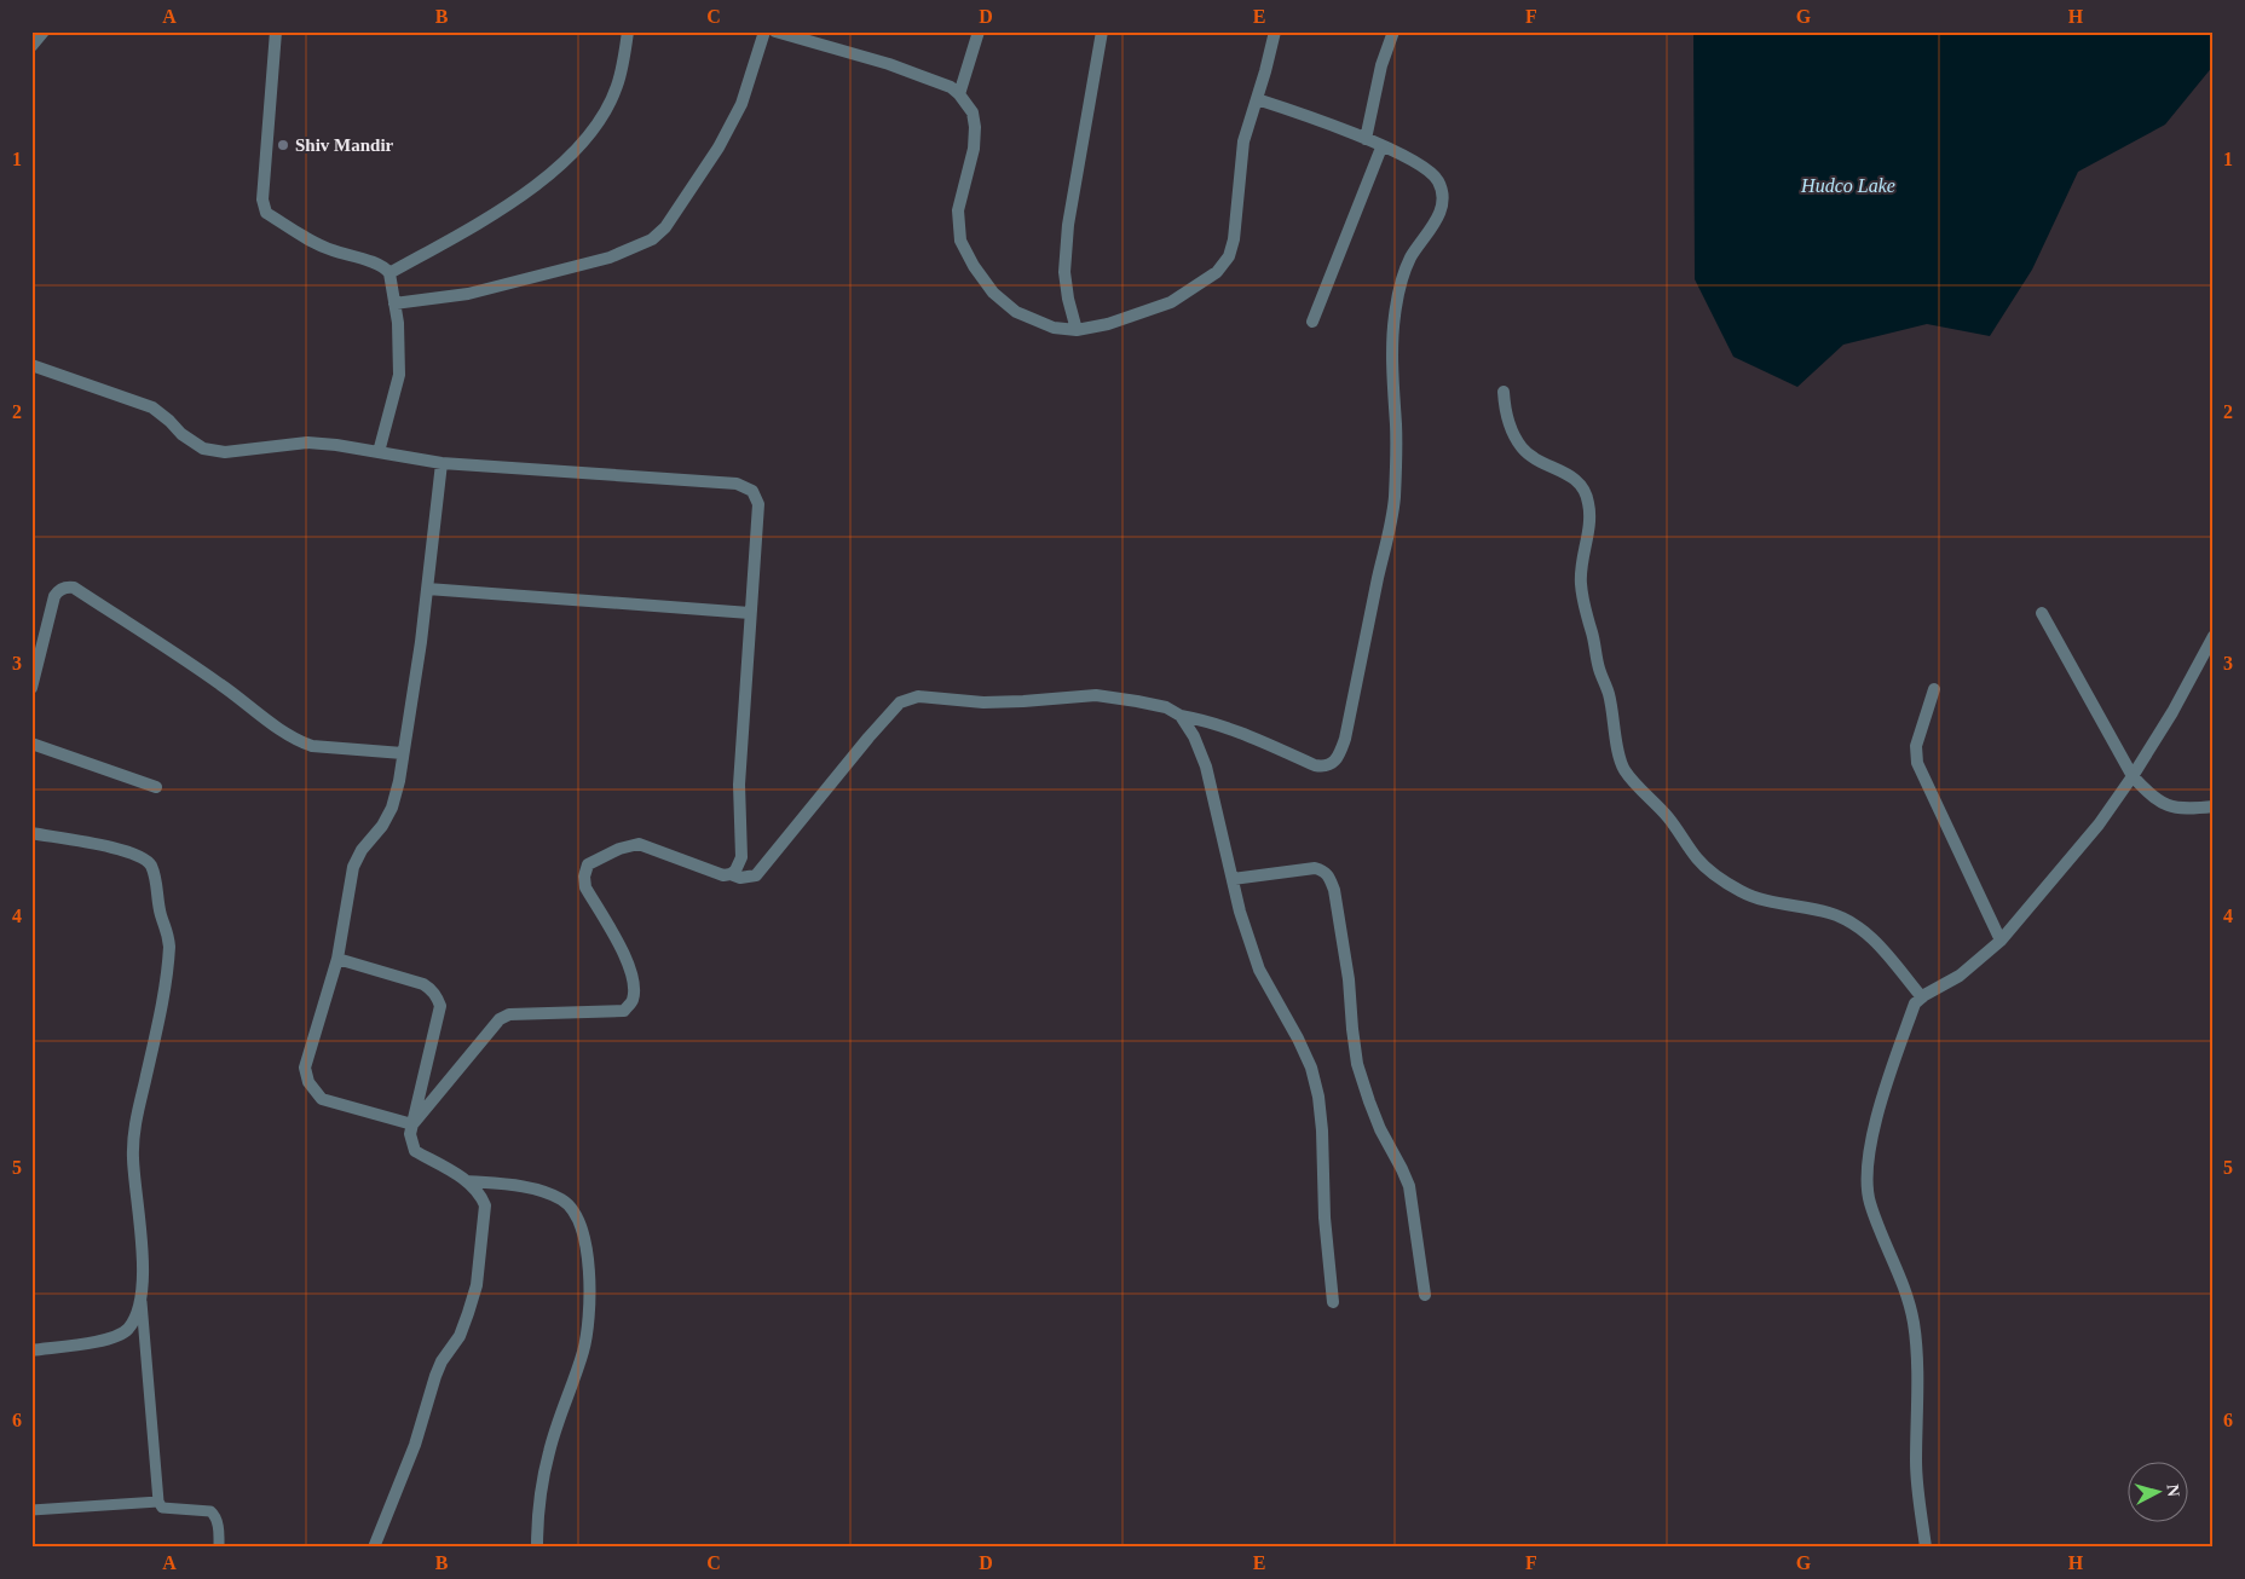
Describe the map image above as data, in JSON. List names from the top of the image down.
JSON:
{
  "water": ["Hudco Lake"],
  "places": ["Shiv Mandir"],
  "north": "right",
  "grid": {
    "columns": [
      "A",
      "B",
      "C",
      "D",
      "E",
      "F",
      "G",
      "H"
    ],
    "rows": [
      "1",
      "2",
      "3",
      "4",
      "5",
      "6"
    ]
  }
}
